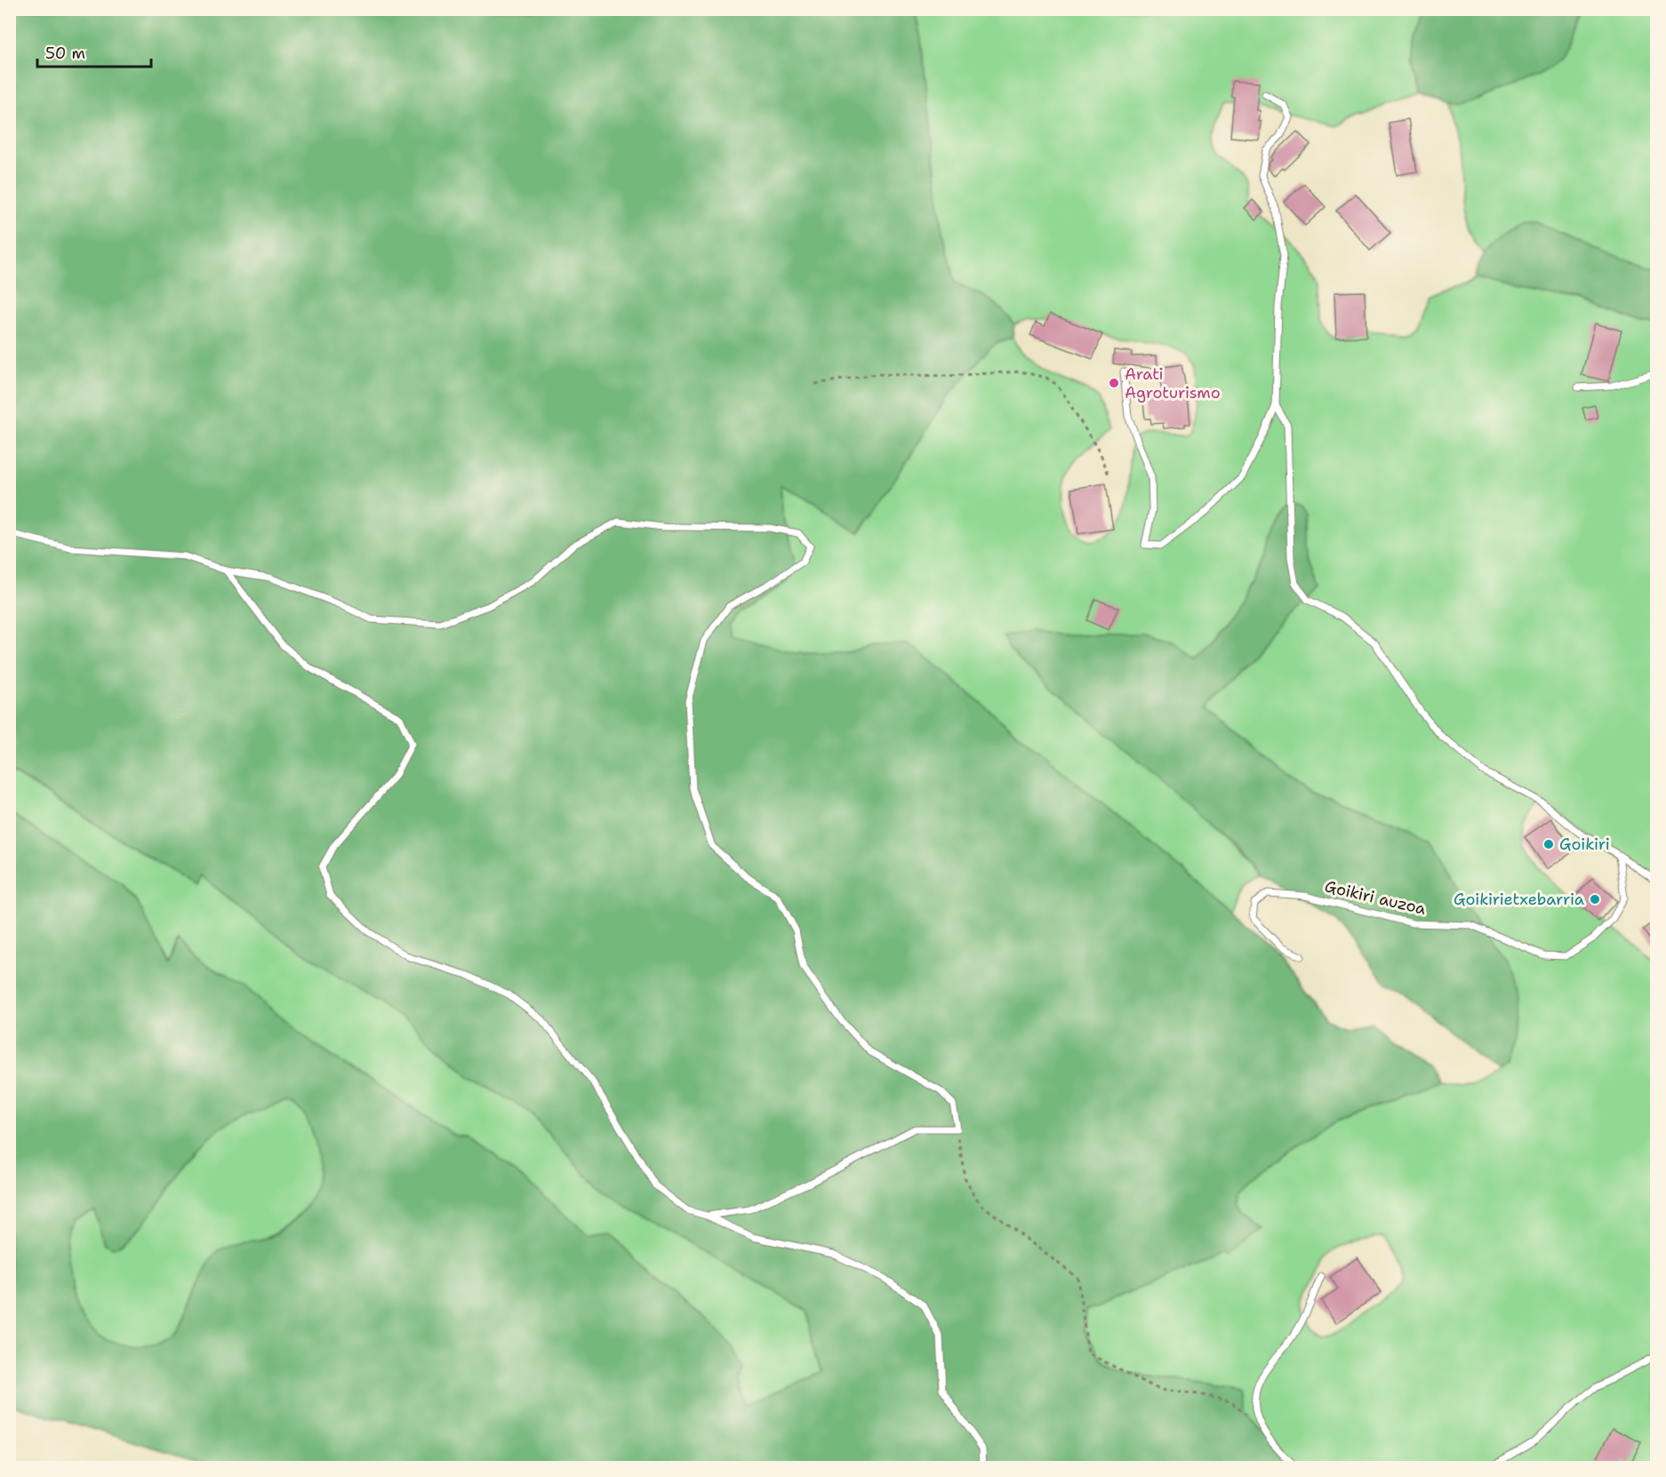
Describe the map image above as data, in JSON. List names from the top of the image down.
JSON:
{
  "streets": {
    "lane": ["Goikiri auzoa"]
  },
  "places": ["Arati Agroturismo", "Goikiri", "Goikirietxebarria"],
  "scale_bar": "50 m"
}
